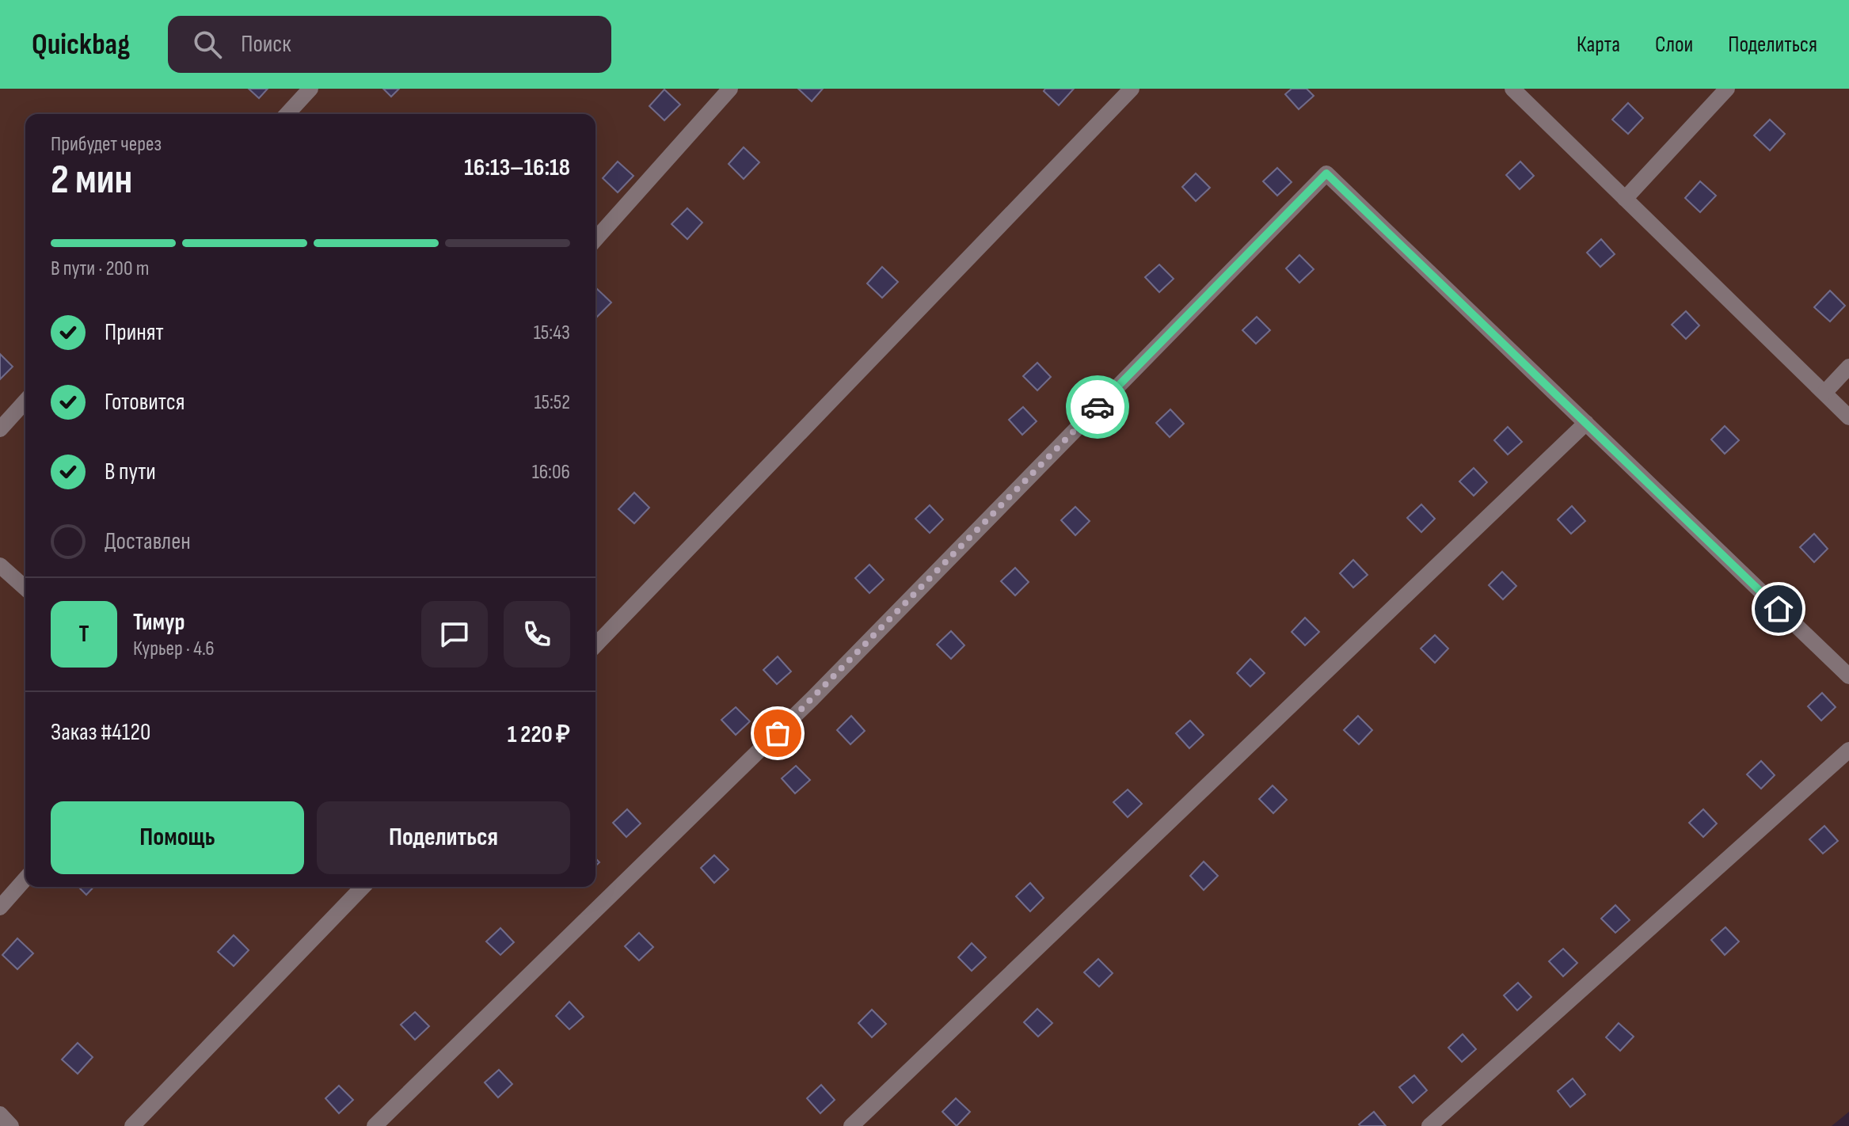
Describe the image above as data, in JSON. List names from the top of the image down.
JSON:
{
  "page": {
    "header": "Quickbag",
    "search": "Поиск",
    "nav": ["Карта", "Слои", "Поделиться"],
    "heading": ["2 мин", "Прибудет через", "16:13–16:18"],
    "panel": [
      "Тимур",
      "Курьер · 4.6",
      "Заказ #4120",
      "1 220 ₽"
    ],
    "bar": "В пути · 200 m",
    "list": [
      ["Принят", "15:43"],
      ["Готовится", "15:52"],
      ["В пути", "16:06"],
      "Доставлен"
    ],
    "round": "Т",
    "buttons": ["Помощь", "Поделиться"]
  }
}
